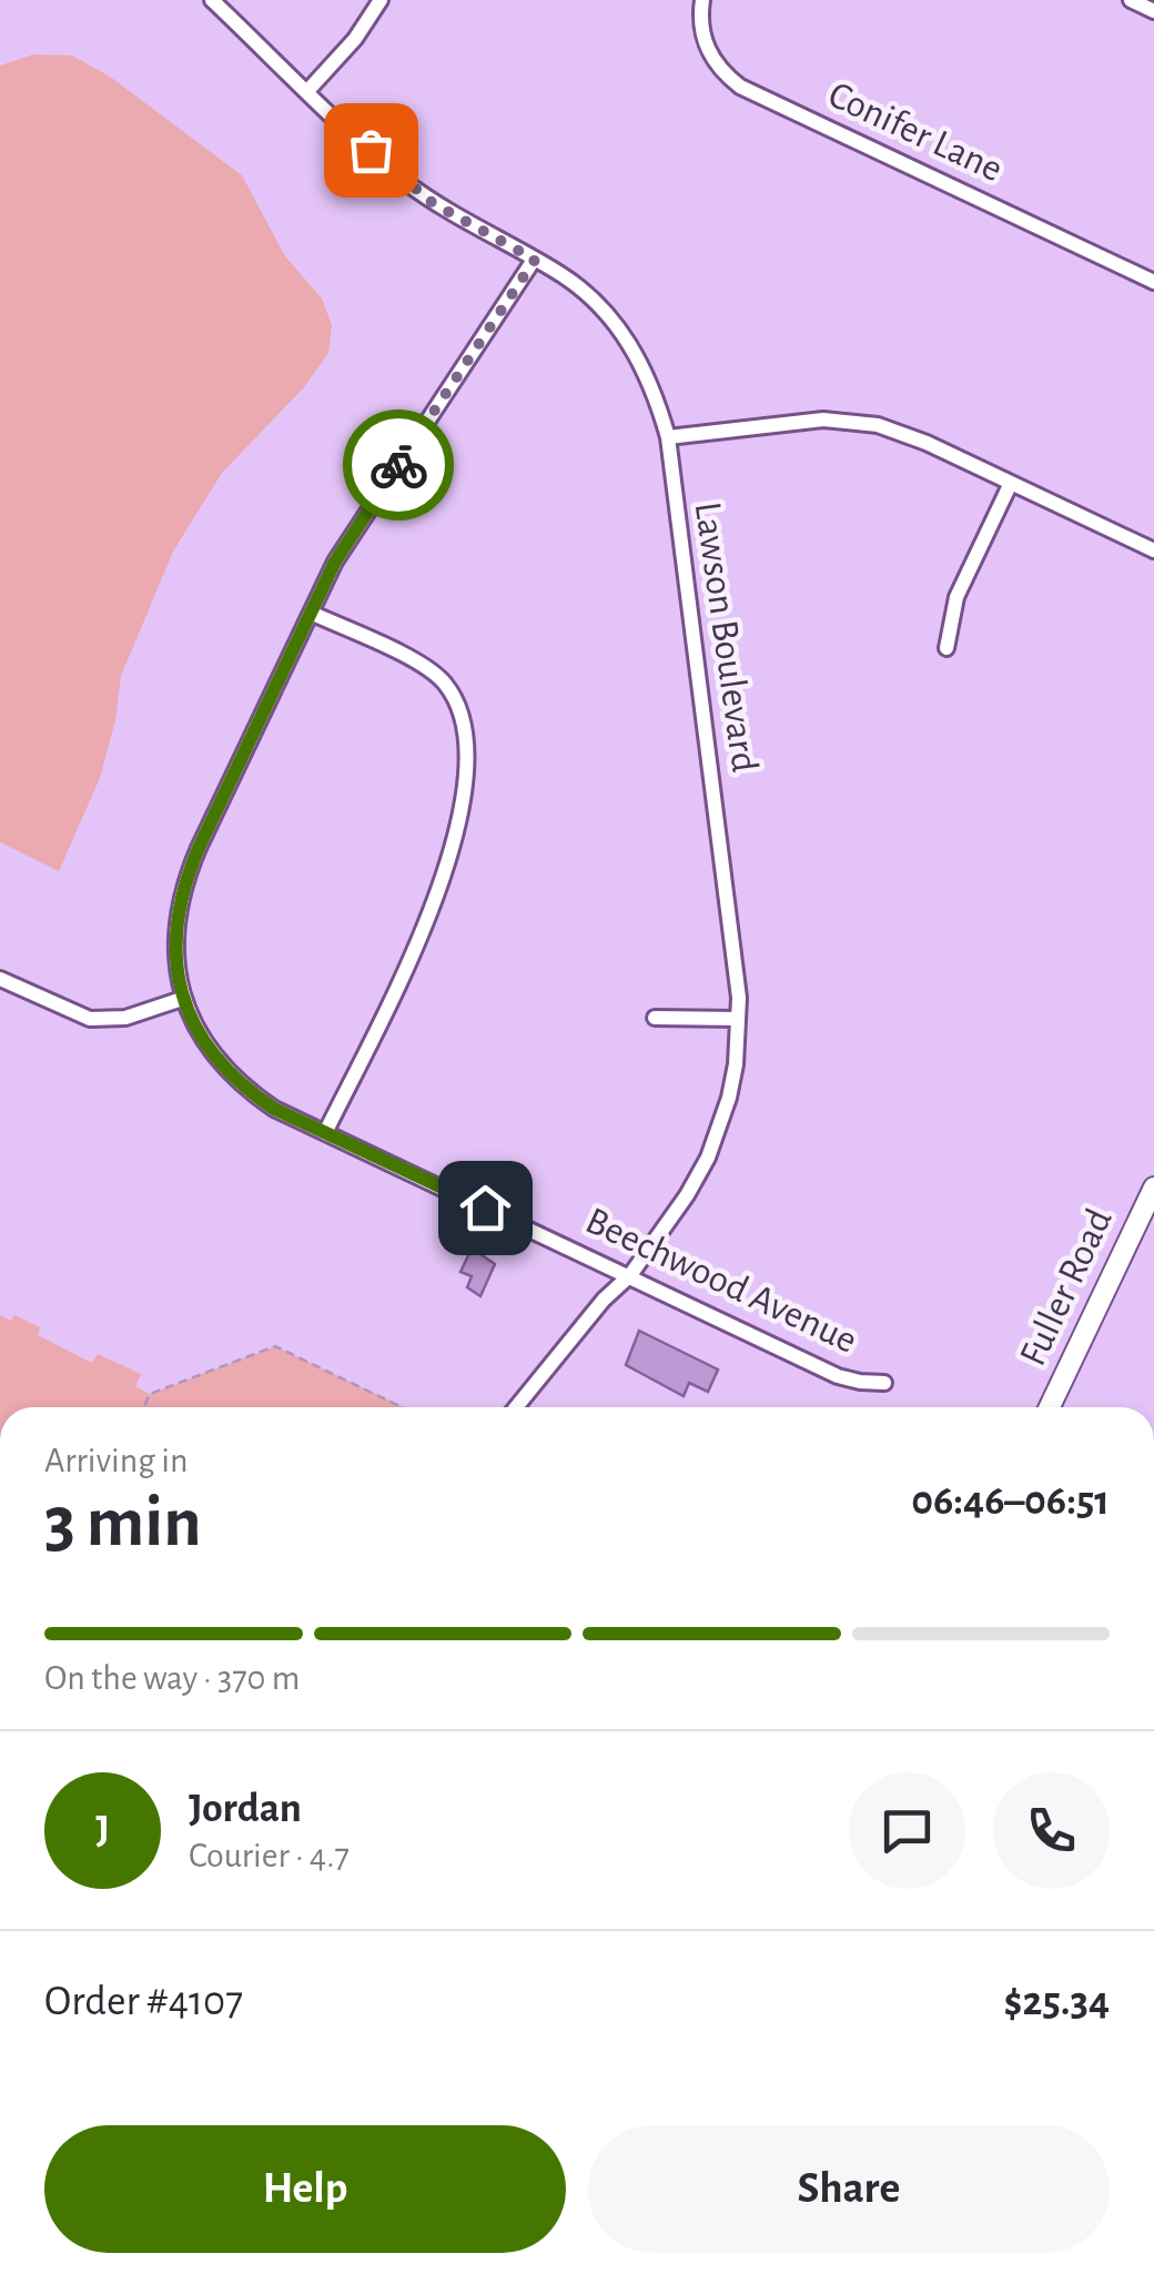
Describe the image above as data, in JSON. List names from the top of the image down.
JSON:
{
  "streets": {
    "street": [
      "Conifer Lane",
      "Lawson Boulevard",
      "Beechwood Avenue",
      "Fuller Road"
    ]
  },
  "crossings": [
    ["Lawson Boulevard", "Beechwood Avenue"]
  ],
  "page": {
    "heading": ["3 min", "Arriving in", "06:46–06:51"],
    "panel": [
      "Jordan",
      "Courier · 4.7",
      "Order #4107",
      "$25.34"
    ],
    "bar": "On the way · 370 m",
    "round": "J",
    "buttons": ["Help", "Share"]
  }
}
